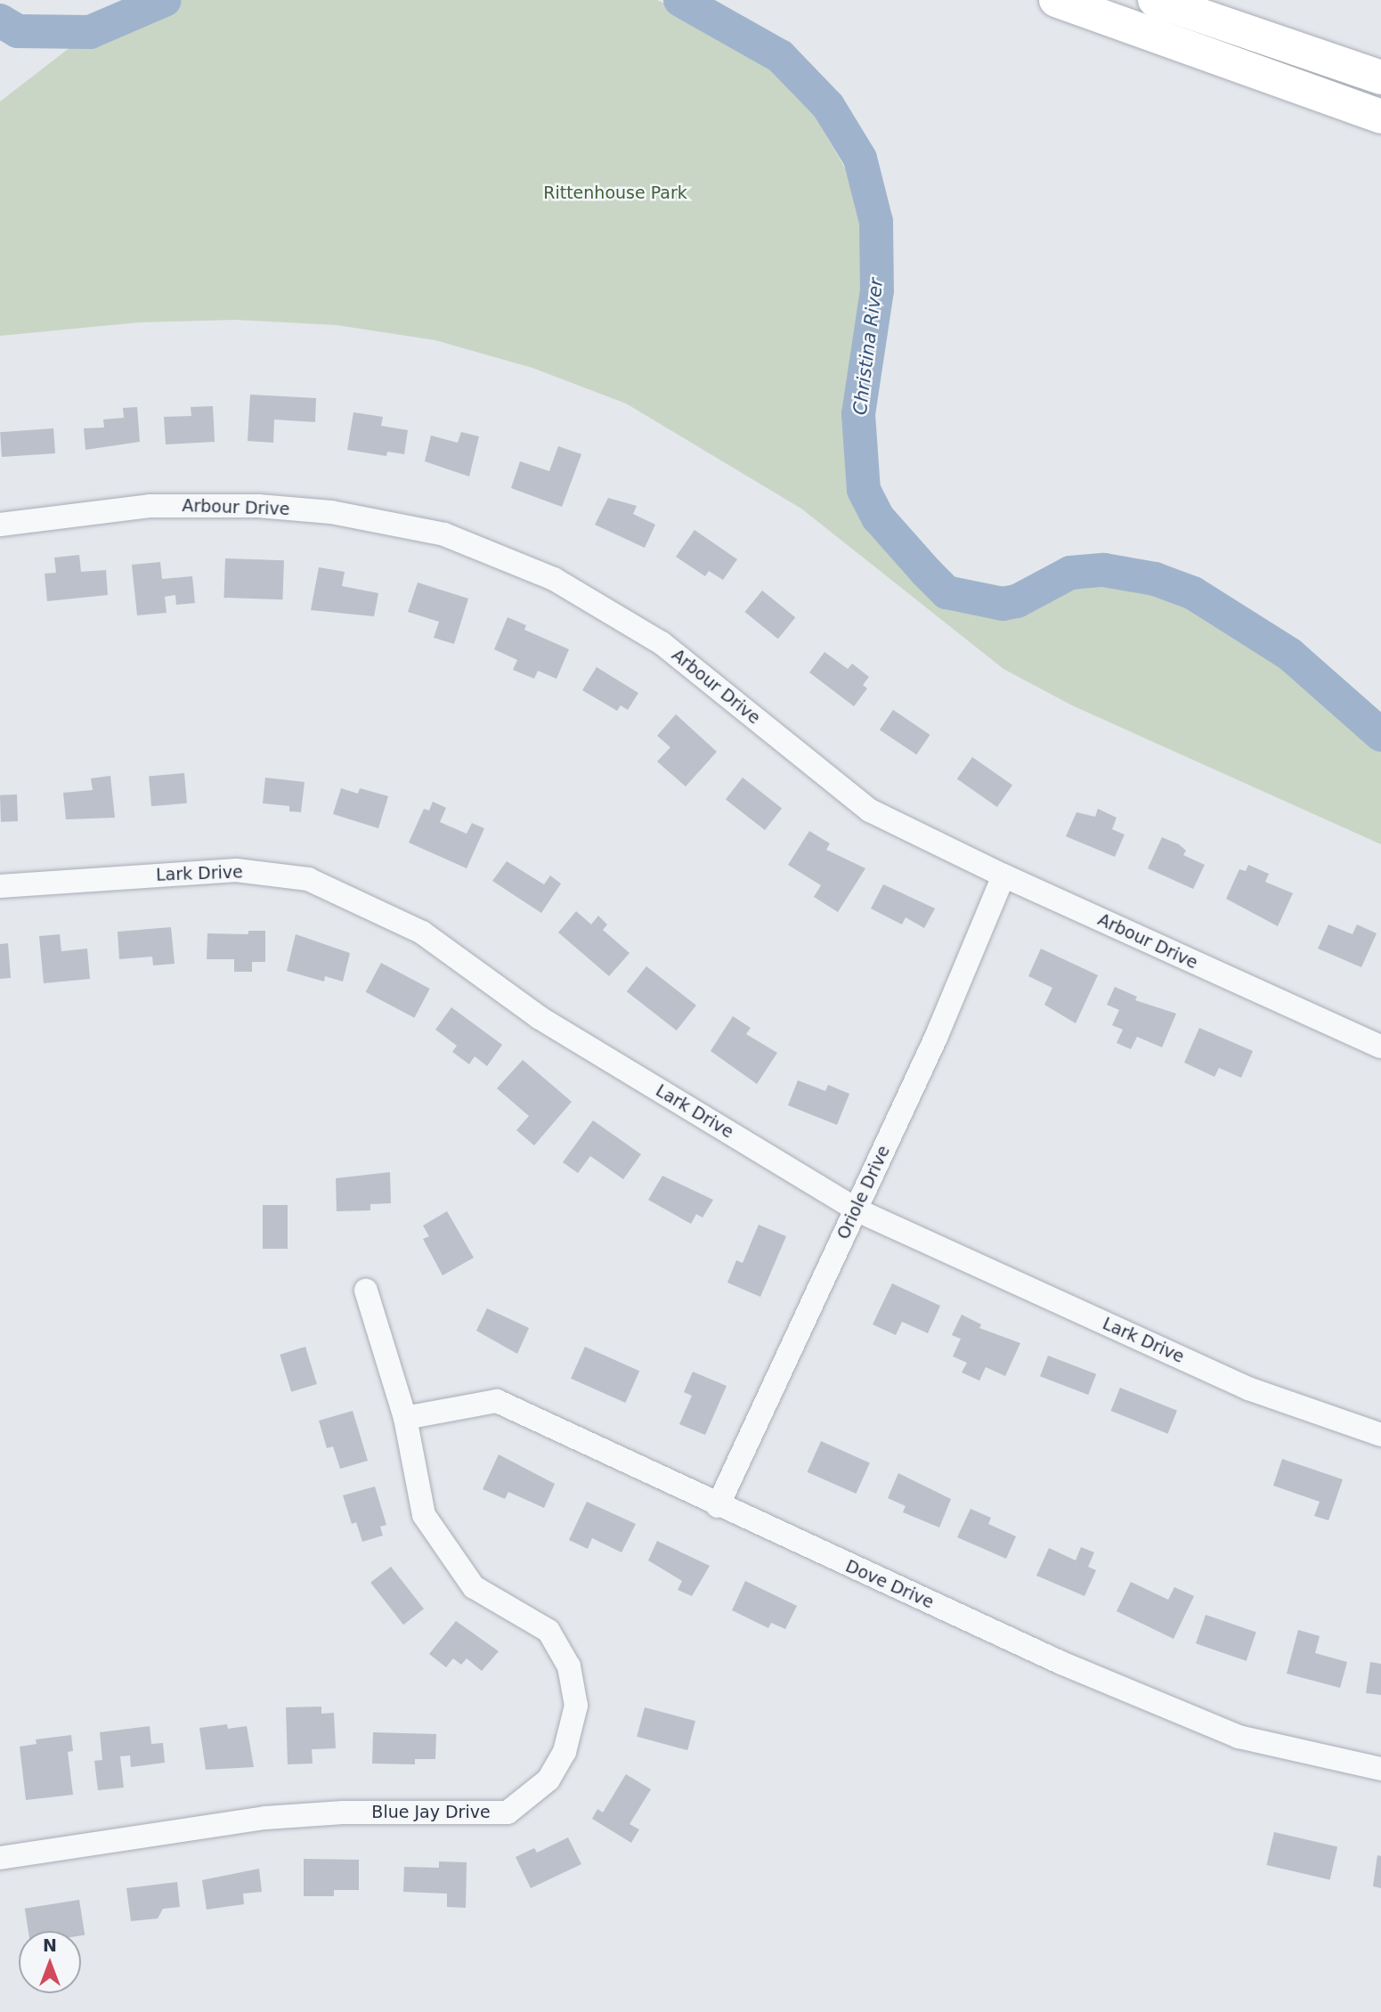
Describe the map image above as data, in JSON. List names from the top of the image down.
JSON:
{
  "streets": {
    "street": [
      "Arbour Drive",
      "Lark Drive",
      "Oriole Drive",
      "Dove Drive",
      "Blue Jay Drive"
    ]
  },
  "crossings": [
    ["Arbour Drive", "Oriole Drive"],
    ["Lark Drive", "Oriole Drive"],
    ["Oriole Drive", "Dove Drive"],
    ["Dove Drive", "Blue Jay Drive"]
  ],
  "water": ["Christina River"],
  "parks": ["Rittenhouse Park"],
  "north": "top"
}
